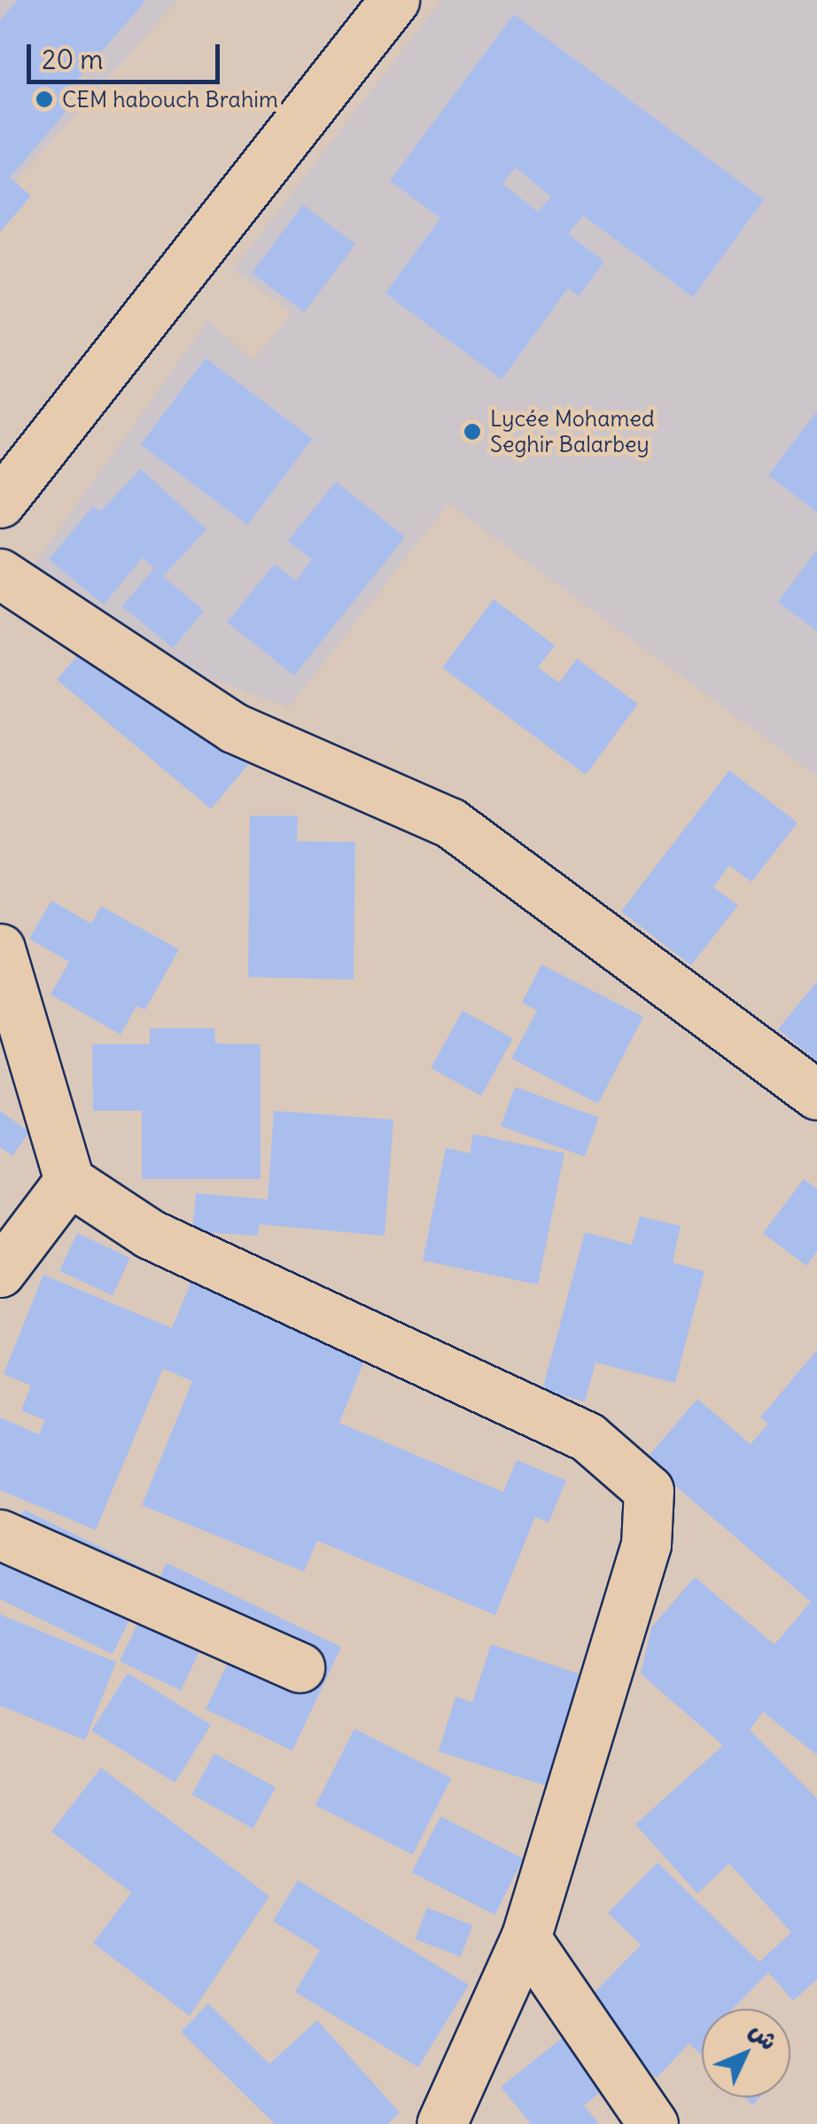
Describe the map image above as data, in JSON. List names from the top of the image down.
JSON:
{
  "places": ["CEM habouch Brahim", "Lycée Mohamed Seghir Balarbey"],
  "scale_bar": "20 m",
  "north": "top right"
}
